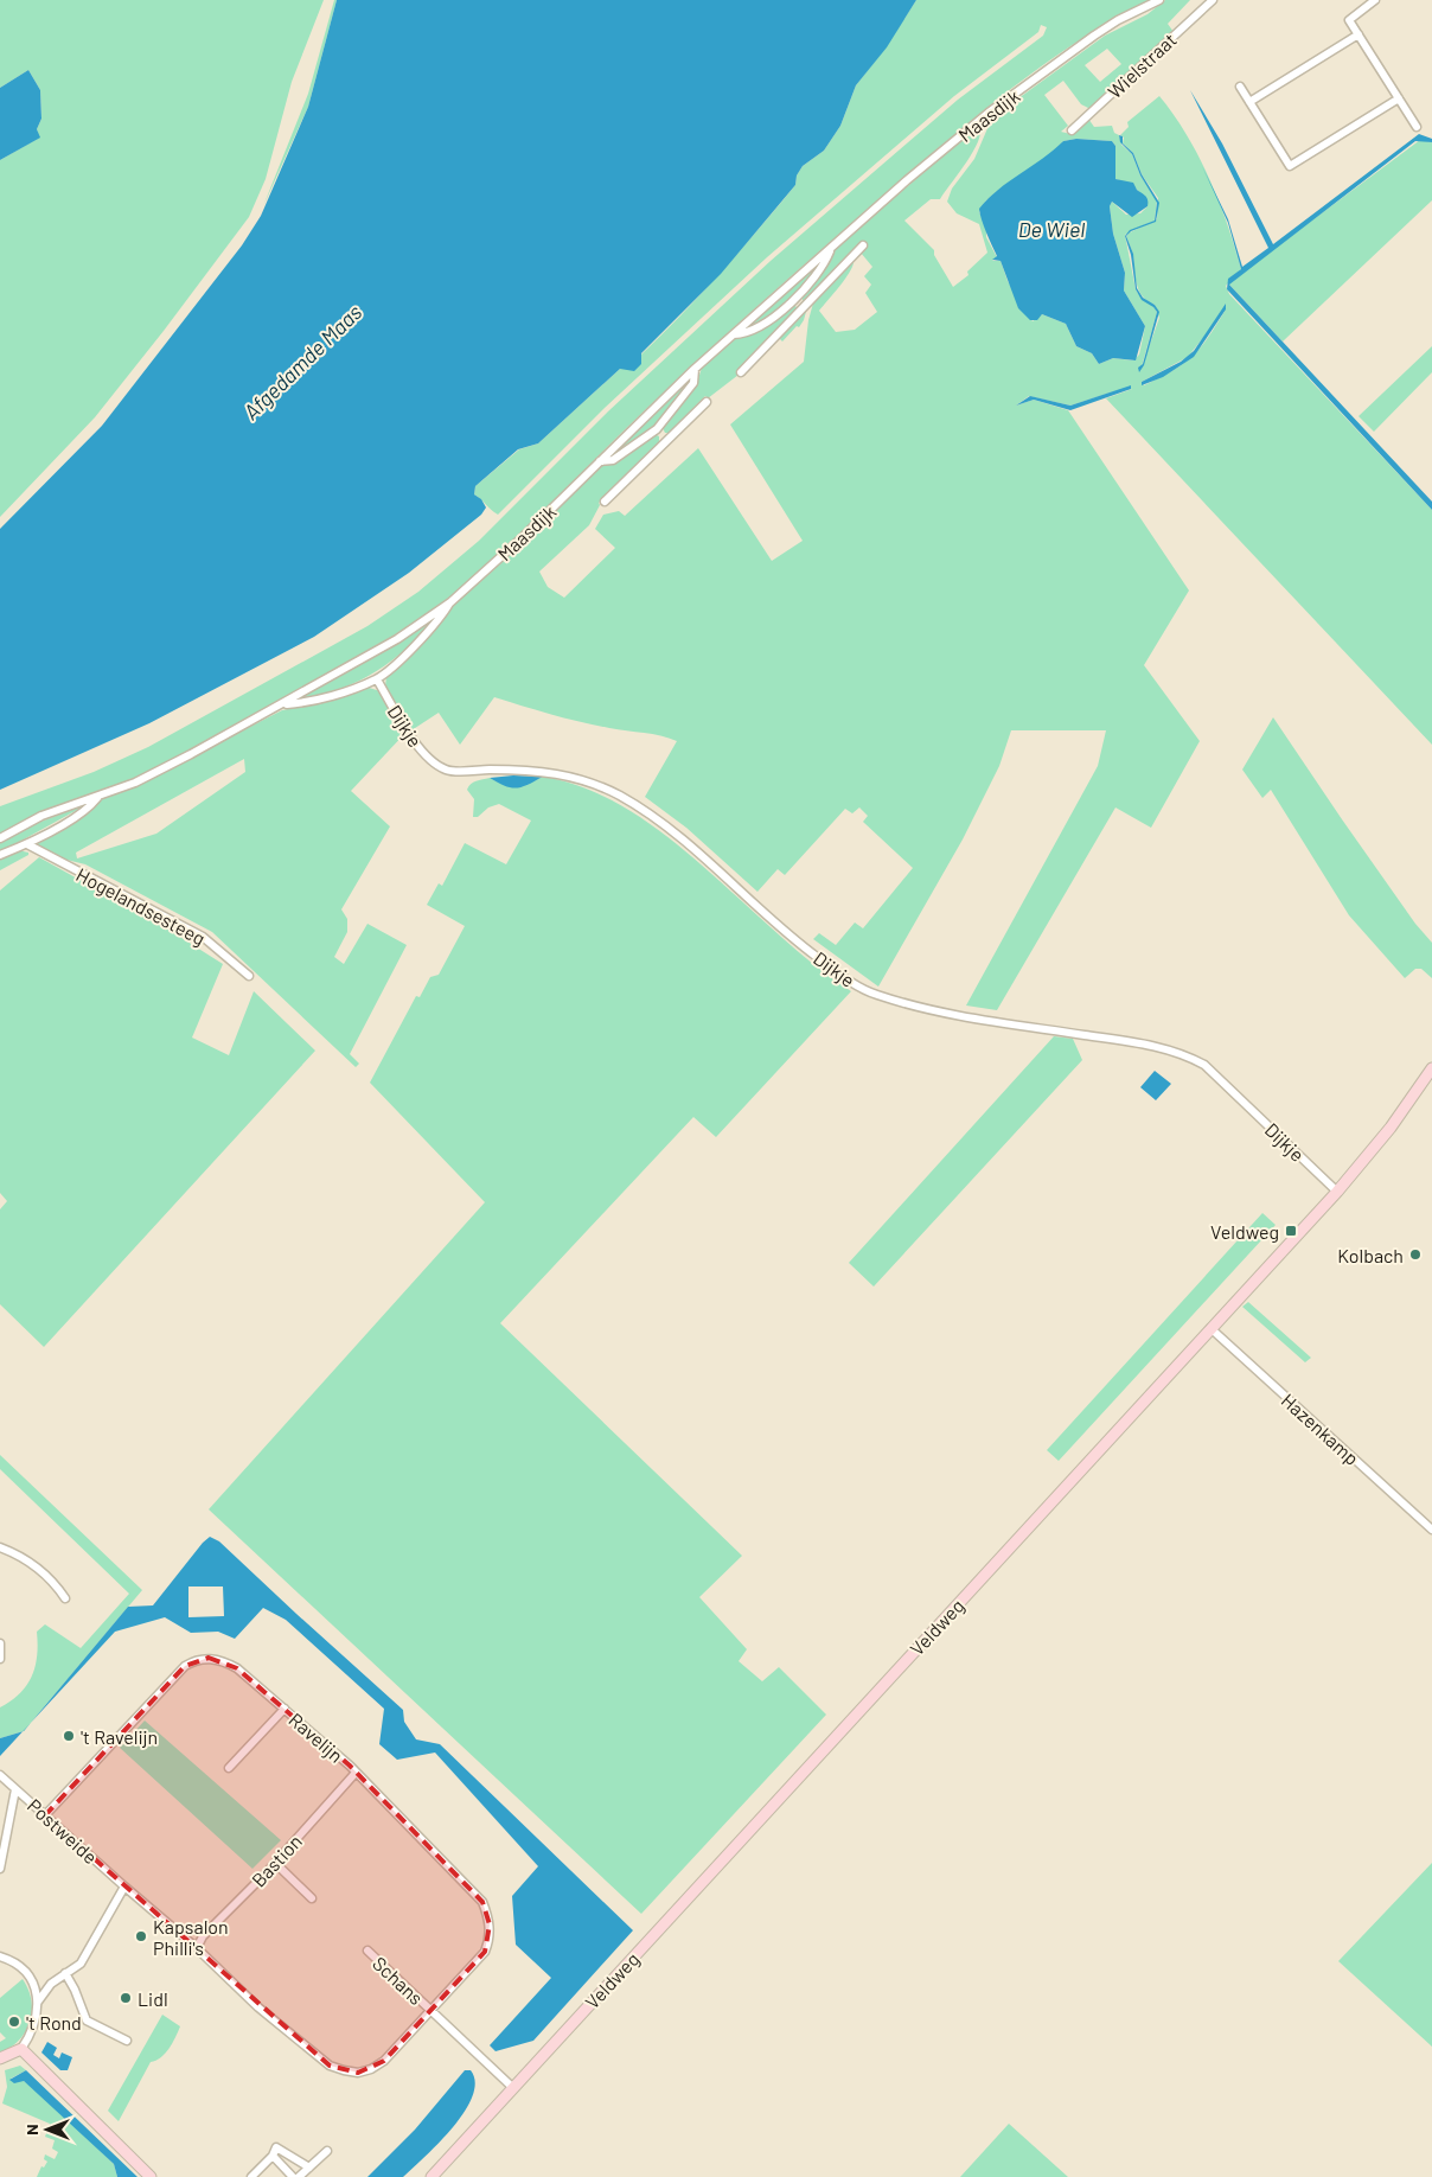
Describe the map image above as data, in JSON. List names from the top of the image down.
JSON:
{
  "streets": {
    "street": [
      "Wielstraat",
      "Maasdijk",
      "Dijkje",
      "Hogelandsesteeg",
      "Hazenkamp",
      "Veldweg",
      "Ravelijn",
      "Postweide",
      "Bastion",
      "Schans"
    ]
  },
  "crossings": [
    ["Maasdijk", "Dijkje"],
    ["Maasdijk", "Hogelandsesteeg"],
    ["Dijkje", "Veldweg"],
    ["Hazenkamp", "Veldweg"],
    ["Ravelijn", "Postweide"],
    ["Ravelijn", "Bastion"],
    ["Ravelijn", "Schans"],
    ["Postweide", "Bastion"]
  ],
  "water": ["De Wiel", "Afgedamde Maas"],
  "places": {
    "transit": ["Veldweg"],
    "other": [
      "Kolbach",
      "'t Ravelijn",
      "Kapsalon Philli's",
      "Lidl",
      "'t Rond"
    ]
  },
  "north": "left"
}
